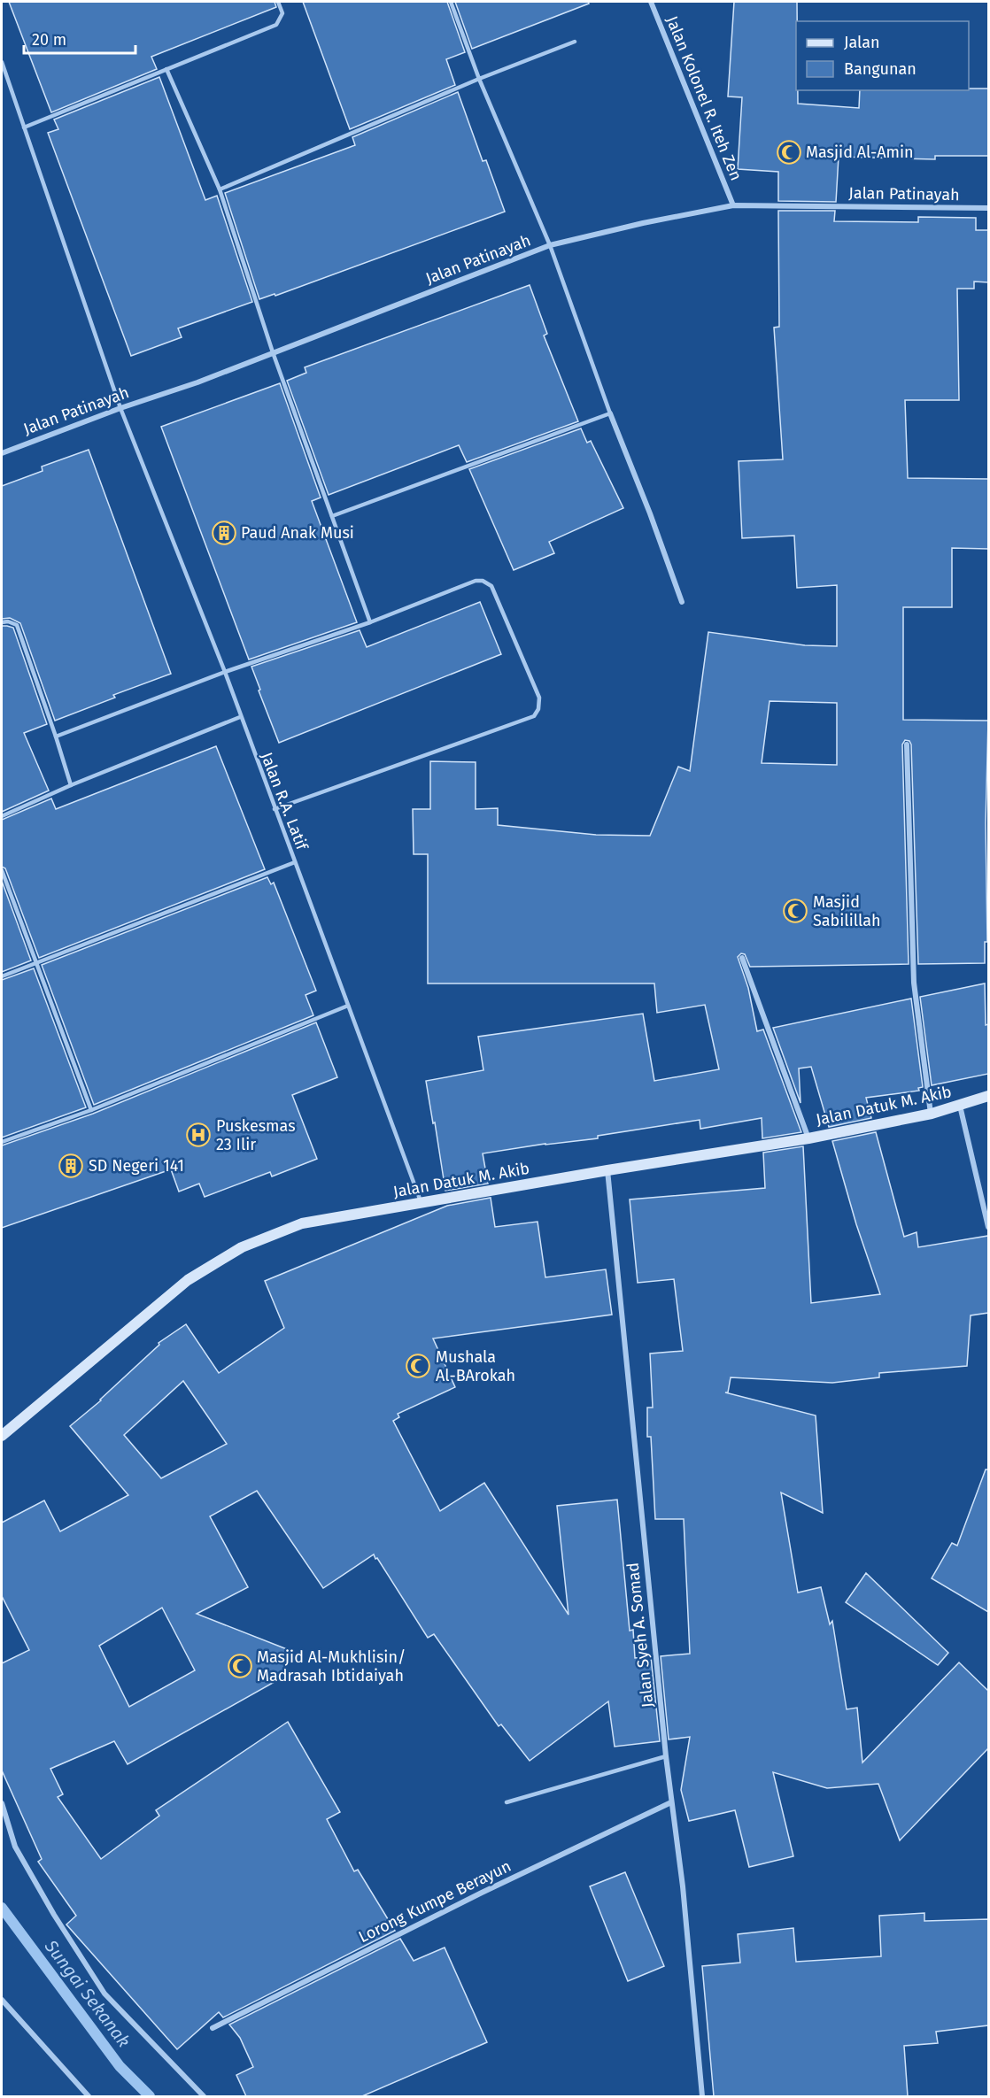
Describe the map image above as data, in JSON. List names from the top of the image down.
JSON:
{
  "streets": {
    "street": [
      "Jalan Kolonel R. Iteh Zen",
      "Jalan Patinayah",
      "Jalan Datuk M. Akib",
      "Jalan Syeh A. Somad",
      "Lorong Kumpe Berayun"
    ],
    "lane": ["Jalan R.A. Latif"]
  },
  "crossings": [
    ["Jalan Kolonel R. Iteh Zen", "Jalan Patinayah"],
    ["Jalan Patinayah", "Jalan R.A. Latif"],
    ["Jalan R.A. Latif", "Jalan Datuk M. Akib"],
    ["Jalan Datuk M. Akib", "Jalan Syeh A. Somad"],
    ["Jalan Syeh A. Somad", "Lorong Kumpe Berayun"]
  ],
  "water": ["Sungai Sekanak"],
  "places": {
    "mosque": [
      "Masjid Al-Amin",
      "Masjid Sabilillah",
      "Mushala Al-BArokah",
      "Masjid Al-Mukhlisin/ Madrasah Ibtidaiyah"
    ],
    "building": ["Paud Anak Musi", "SD Negeri 141"],
    "hospital": ["Puskesmas 23 Ilir"]
  },
  "legend": ["Jalan", "Bangunan"],
  "scale_bar": "20 m"
}
